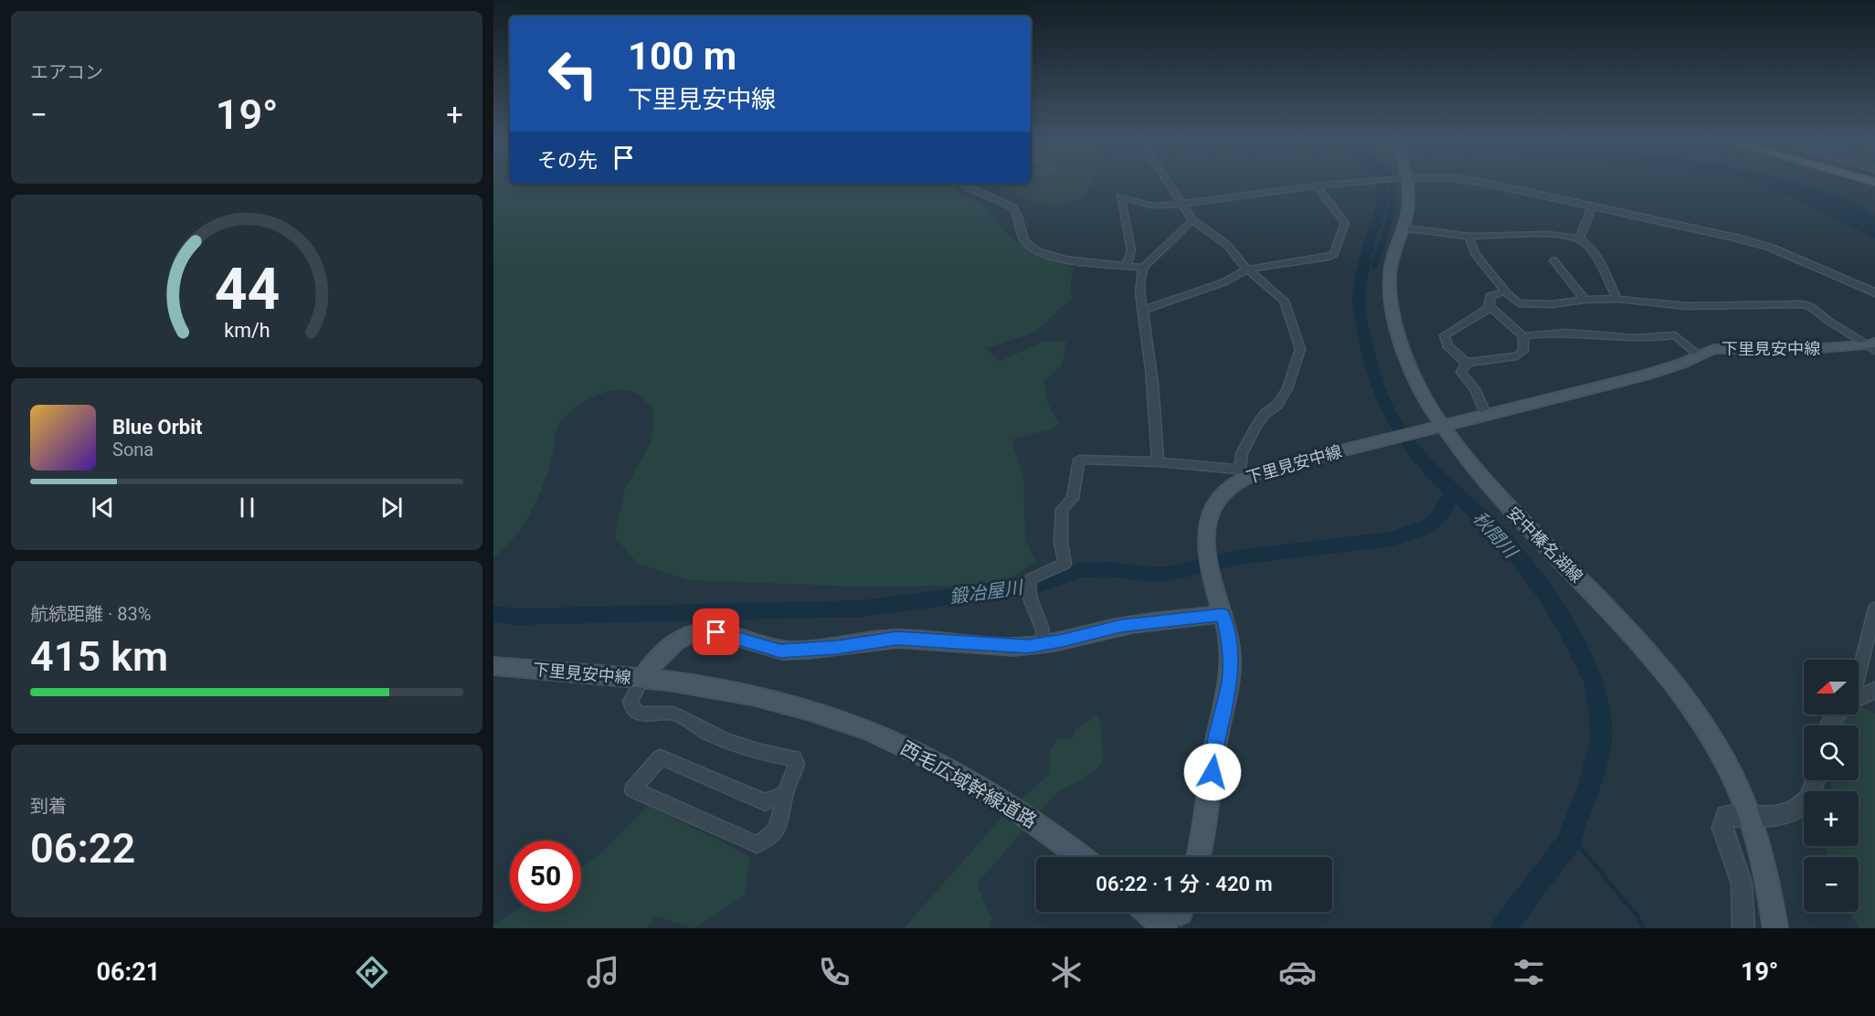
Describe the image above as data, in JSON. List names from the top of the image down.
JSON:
{
  "streets": {
    "main road": ["下里見安中線", "安中榛名湖線", "西毛広域幹線道路"]
  },
  "crossings": [
    ["下里見安中線", "安中榛名湖線"],
    ["下里見安中線", "西毛広域幹線道路"]
  ],
  "water": ["秋間川", "鍛冶屋川"],
  "north": "left",
  "page": {
    "tile": [
      "エアコン",
      ["航続距離 · 83%", "415 km"],
      ["到着", "06:22"]
    ],
    "turn": ["100 m", "下里見安中線"],
    "heat": ["−", "19°", "+"],
    "then": "その先",
    "song": ["Blue Orbit", "Sona"],
    "map_buttons": ["+", "−"],
    "limit": "50",
    "trip": "06:22 · 1 分 · 420 m",
    "tabs": ["06:21", "19°"],
    "gauge": ["44", "km/h"]
  }
}
